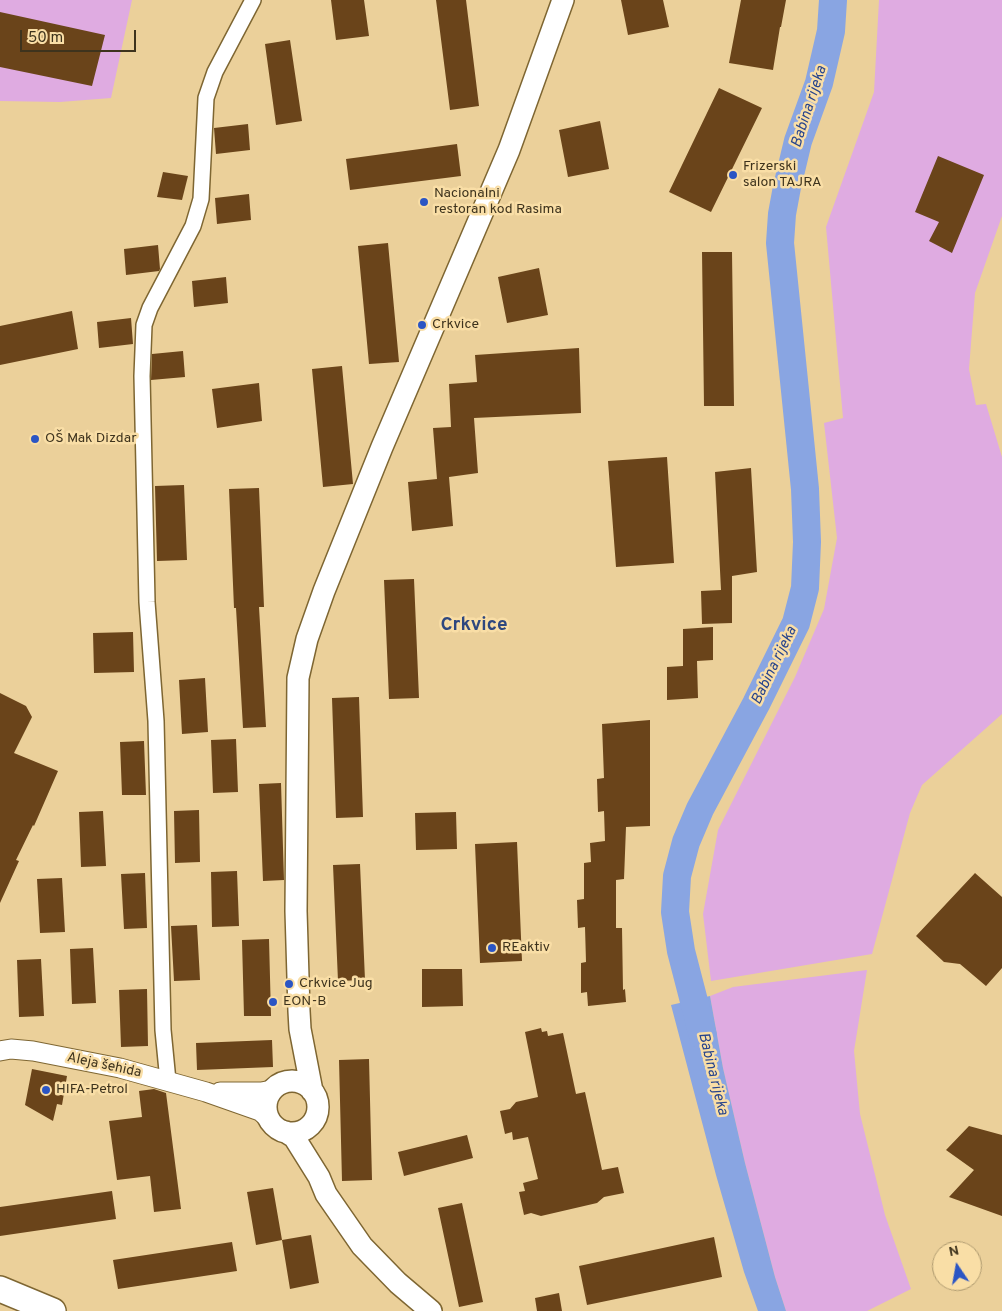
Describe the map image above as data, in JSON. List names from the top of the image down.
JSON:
{
  "streets": {
    "street": ["Aleja šehida"]
  },
  "districts": ["Crkvice"],
  "water": ["Babina rijeka"],
  "places": [
    "Frizerski salon TAJRA",
    "Nacionalni restoran kod Rasima",
    "Crkvice",
    "OŠ Mak Dizdar",
    "REaktiv",
    "Crkvice Jug",
    "EON-B",
    "HIFA-Petrol"
  ],
  "scale_bar": "50 m",
  "north": "top"
}
